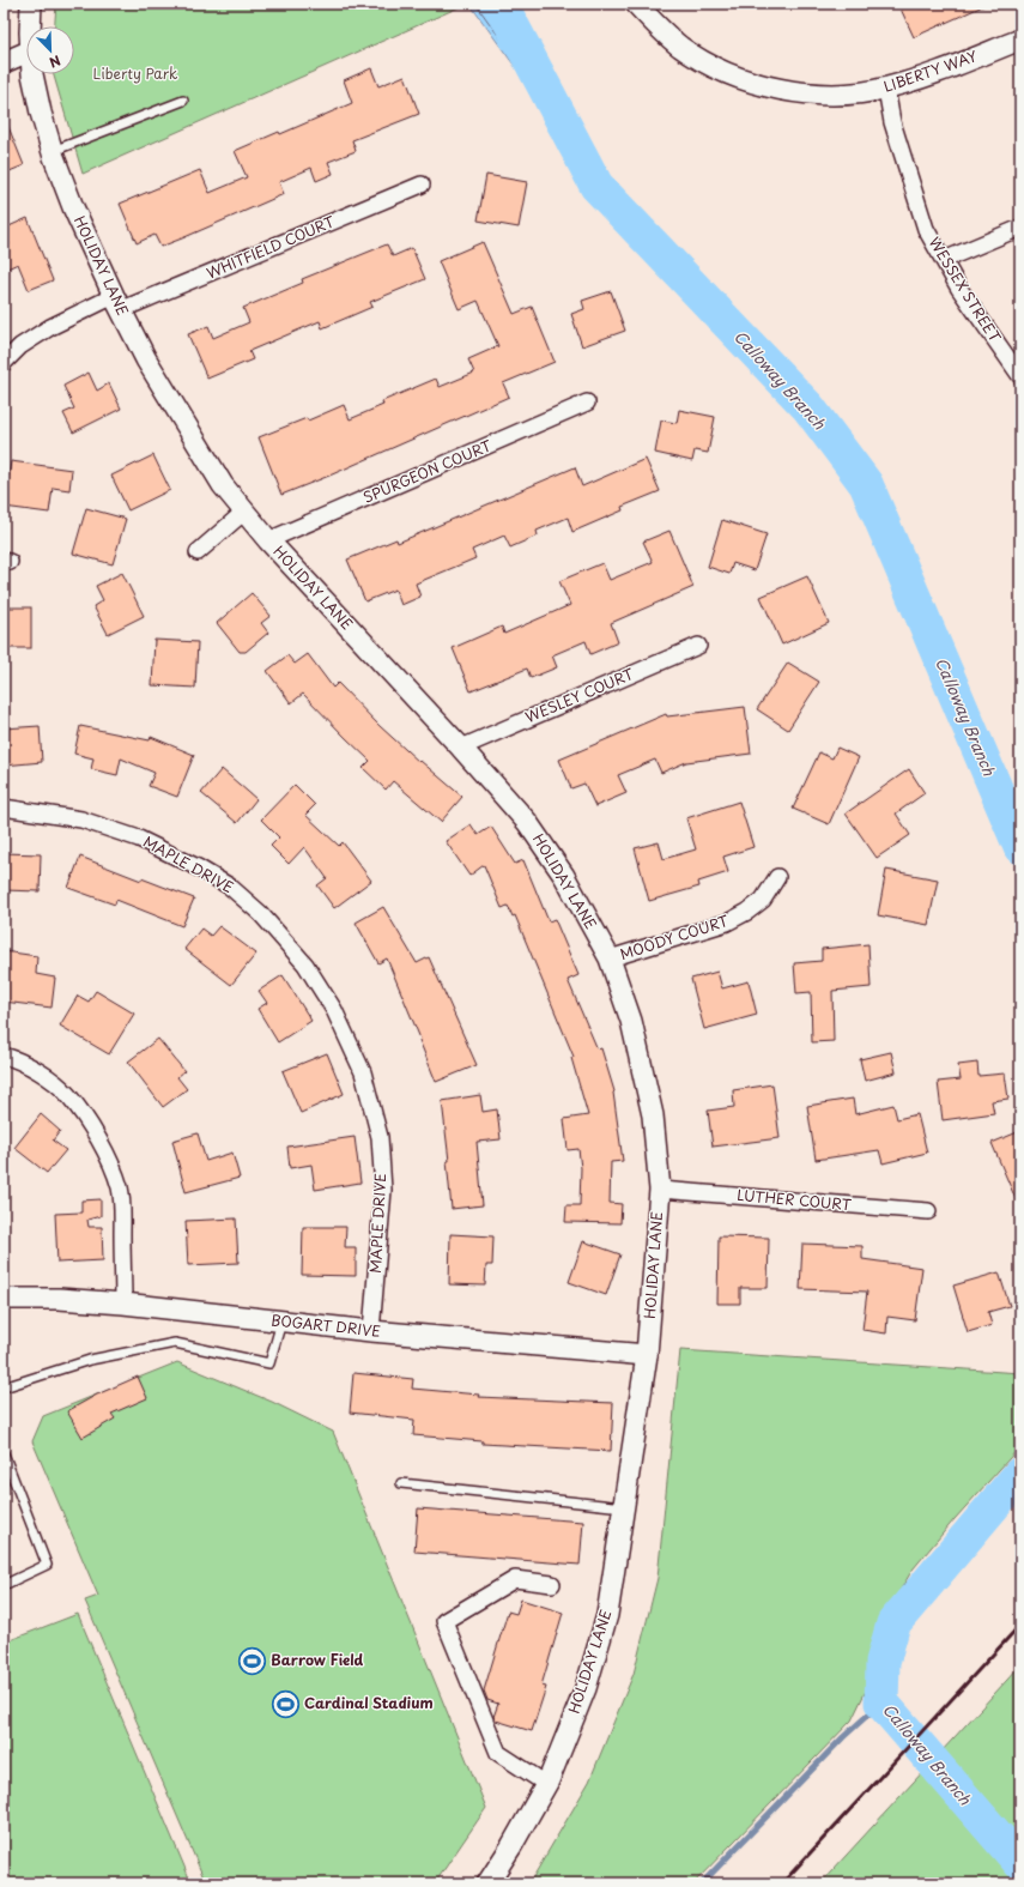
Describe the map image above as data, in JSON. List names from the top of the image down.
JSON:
{
  "streets": {
    "street": [
      "LIBERTY WAY",
      "WHITFIELD COURT",
      "HOLIDAY LANE",
      "WESSEX STREET",
      "SPURGEON COURT",
      "WESLEY COURT",
      "MAPLE DRIVE",
      "MOODY COURT",
      "LUTHER COURT",
      "BOGART DRIVE"
    ]
  },
  "crossings": [
    ["LIBERTY WAY", "WESSEX STREET"],
    ["WHITFIELD COURT", "HOLIDAY LANE"],
    ["HOLIDAY LANE", "SPURGEON COURT"],
    ["HOLIDAY LANE", "WESLEY COURT"],
    ["HOLIDAY LANE", "MOODY COURT"],
    ["HOLIDAY LANE", "LUTHER COURT"],
    ["HOLIDAY LANE", "BOGART DRIVE"],
    ["MAPLE DRIVE", "BOGART DRIVE"]
  ],
  "water": ["Calloway Branch"],
  "parks": ["Liberty Park"],
  "places": {
    "sports": ["Barrow Field", "Cardinal Stadium"]
  },
  "north": "bottom right"
}
